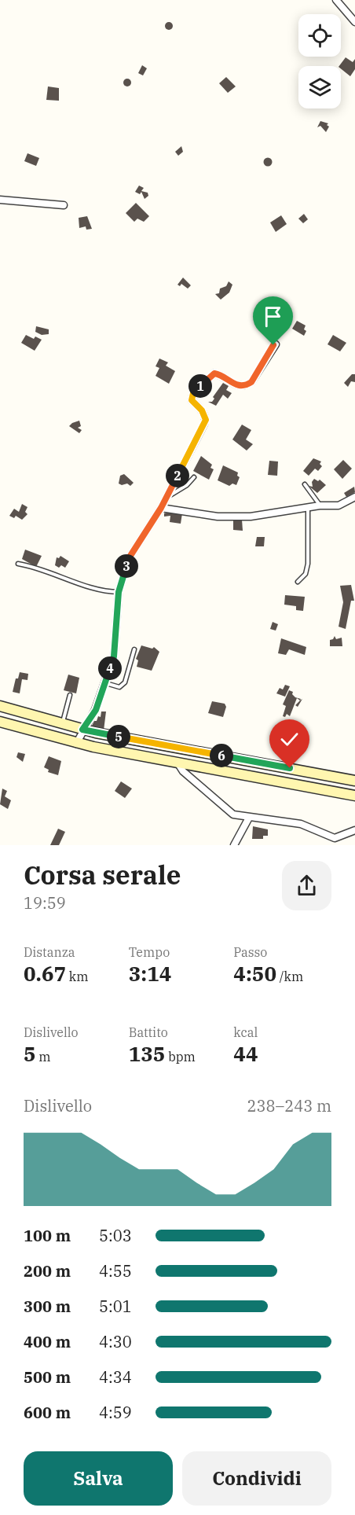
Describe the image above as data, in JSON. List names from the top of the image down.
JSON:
{
  "page": {
    "pins": [
      "1",
      "2",
      "3",
      "4",
      "5",
      "6"
    ],
    "heading": ["Corsa serale", "19:59"],
    "stats": [
      ["Distanza", "0.67 km"],
      ["Tempo", "3:14"],
      ["Passo", "4:50 /km"],
      ["Dislivello", "5 m"],
      ["Battito", "135 bpm"],
      ["kcal", "44"]
    ],
    "chart": ["Dislivello", "238–243 m"],
    "list": [
      {
        "name": "100 m",
        "note": "5:03"
      },
      {
        "name": "200 m",
        "note": "4:55"
      },
      {
        "name": "300 m",
        "note": "5:01"
      },
      {
        "name": "400 m",
        "note": "4:30"
      },
      {
        "name": "500 m",
        "note": "4:34"
      },
      {
        "name": "600 m",
        "note": "4:59"
      }
    ],
    "buttons": ["Salva", "Condividi"]
  }
}
